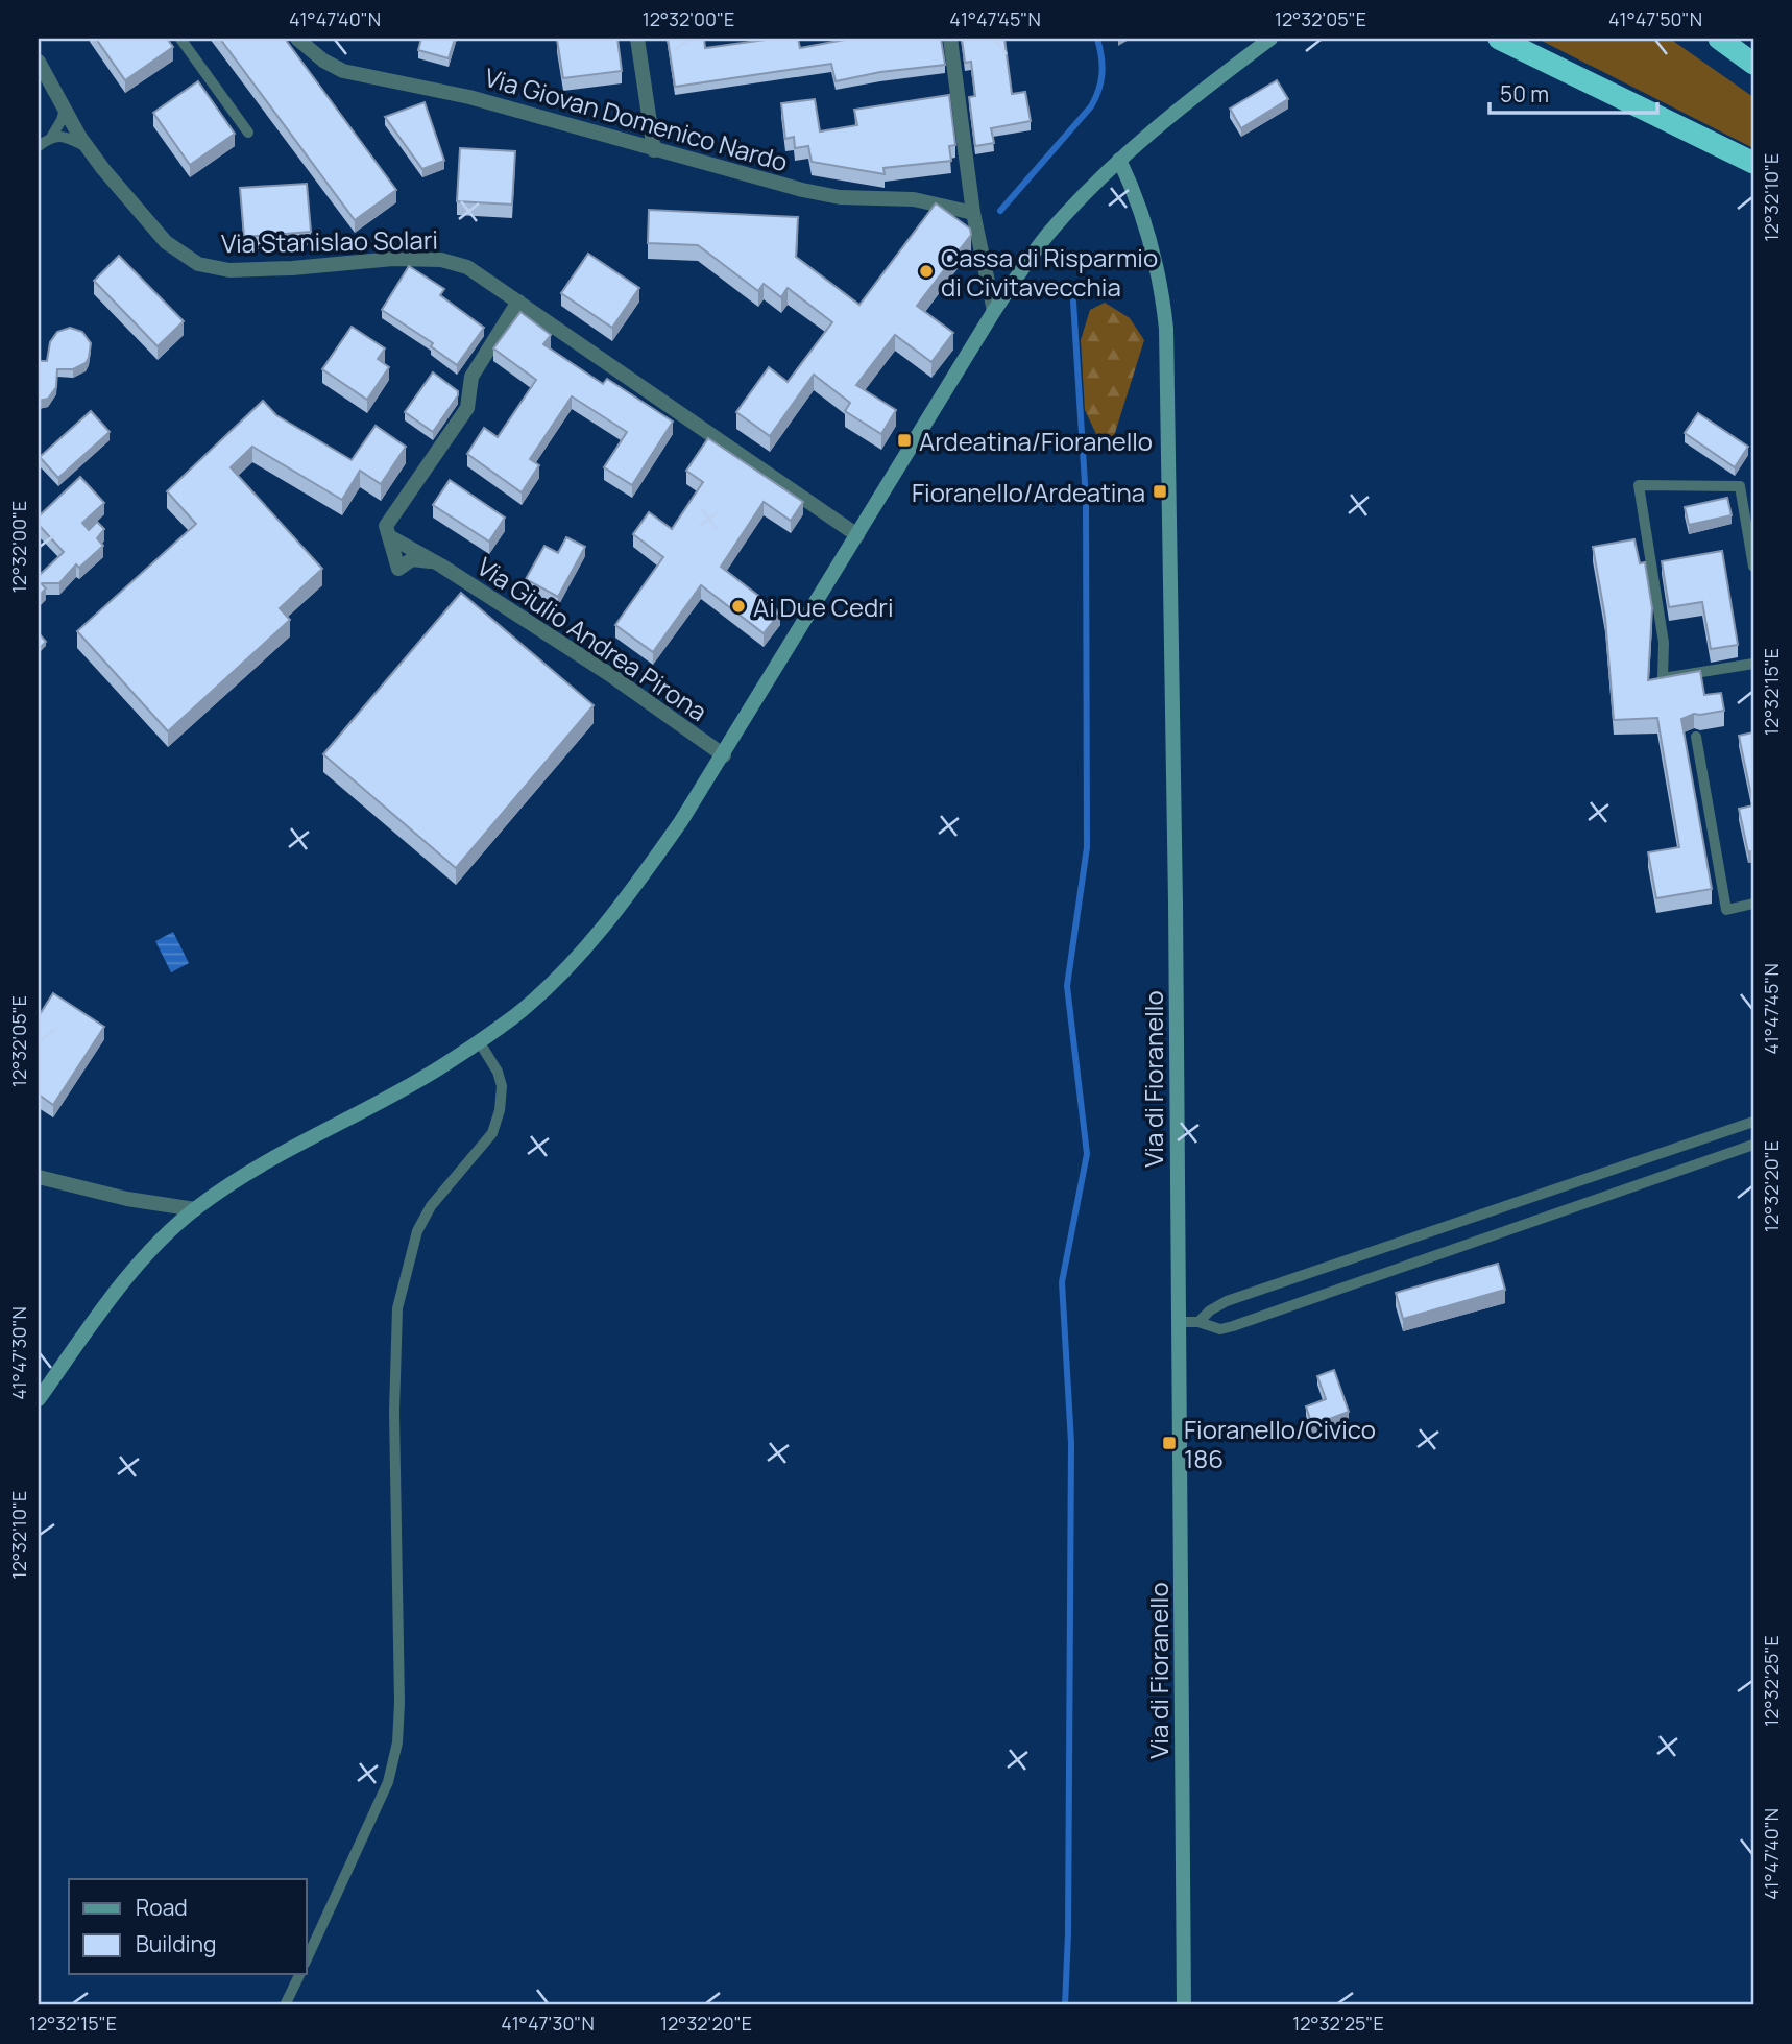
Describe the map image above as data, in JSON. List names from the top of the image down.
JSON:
{
  "streets": {
    "main road": ["Via di Fioranello"],
    "street": ["Via Giovan Domenico Nardo", "Via Stanislao Solari", "Via Giulio Andrea Pirona"]
  },
  "places": {
    "other": ["Cassa di Risparmio di Civitavecchia", "Ai Due Cedri"],
    "transit": ["Ardeatina/Fioranello", "Fioranello/Ardeatina", "Fioranello/Civico 186"]
  },
  "legend": ["Road", "Building"],
  "scale_bar": "50 m",
  "coordinates": [
    "41°47'40\"N",
    "12°32'00\"E",
    "41°47'45\"N",
    "12°32'05\"E",
    "41°47'50\"N",
    "12°32'10\"E",
    "12°32'15\"E",
    "12°32'20\"E",
    "41°47'30\"N",
    "12°32'25\"E"
  ]
}
